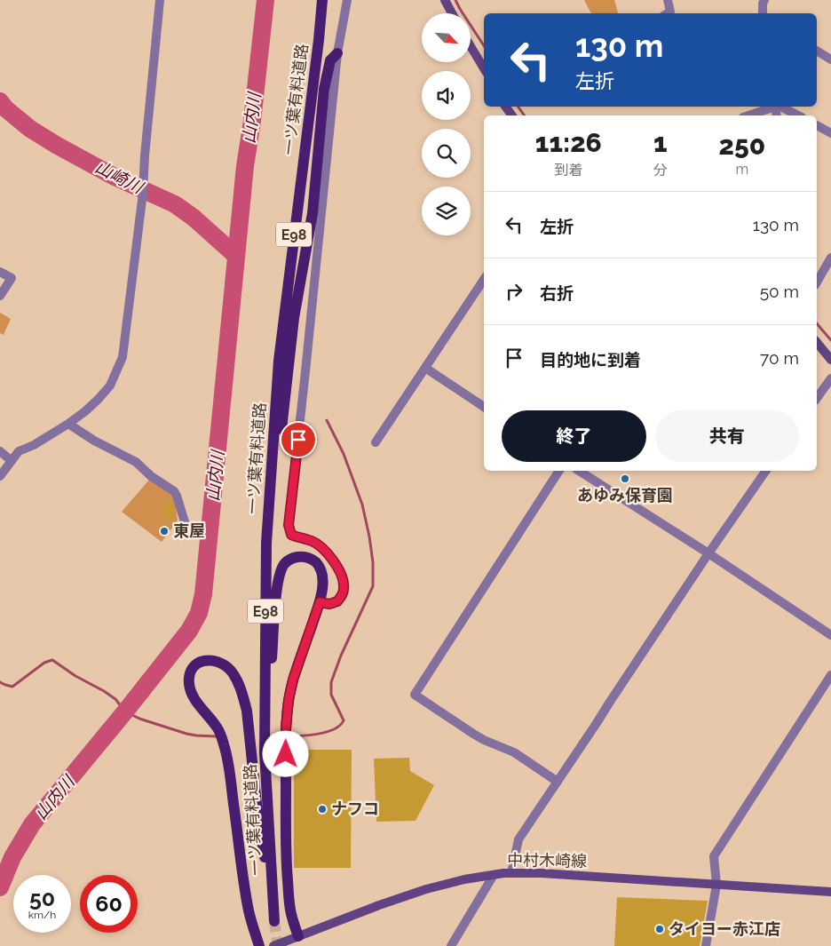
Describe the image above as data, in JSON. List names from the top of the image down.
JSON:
{
  "streets": {
    "main road": ["一ツ葉有料道路", "E98", "中村木崎線"]
  },
  "water": ["山内川", "山崎川"],
  "places": [
    "あゆみ保育園",
    "東屋",
    "ナフコ",
    "タイヨー赤江店"
  ],
  "north": "bottom right",
  "page": {
    "turn": ["130 m", "左折"],
    "eta": [
      "11:26",
      "到着",
      "1",
      "分",
      "250",
      "m"
    ],
    "list": [
      {
        "name": "左折",
        "value": "130 m"
      },
      {
        "name": "右折",
        "value": "50 m"
      },
      {
        "name": "目的地に到着",
        "value": "70 m"
      }
    ],
    "buttons": ["終了", "共有"],
    "speed": "50 km/h",
    "limit": "60"
  }
}
